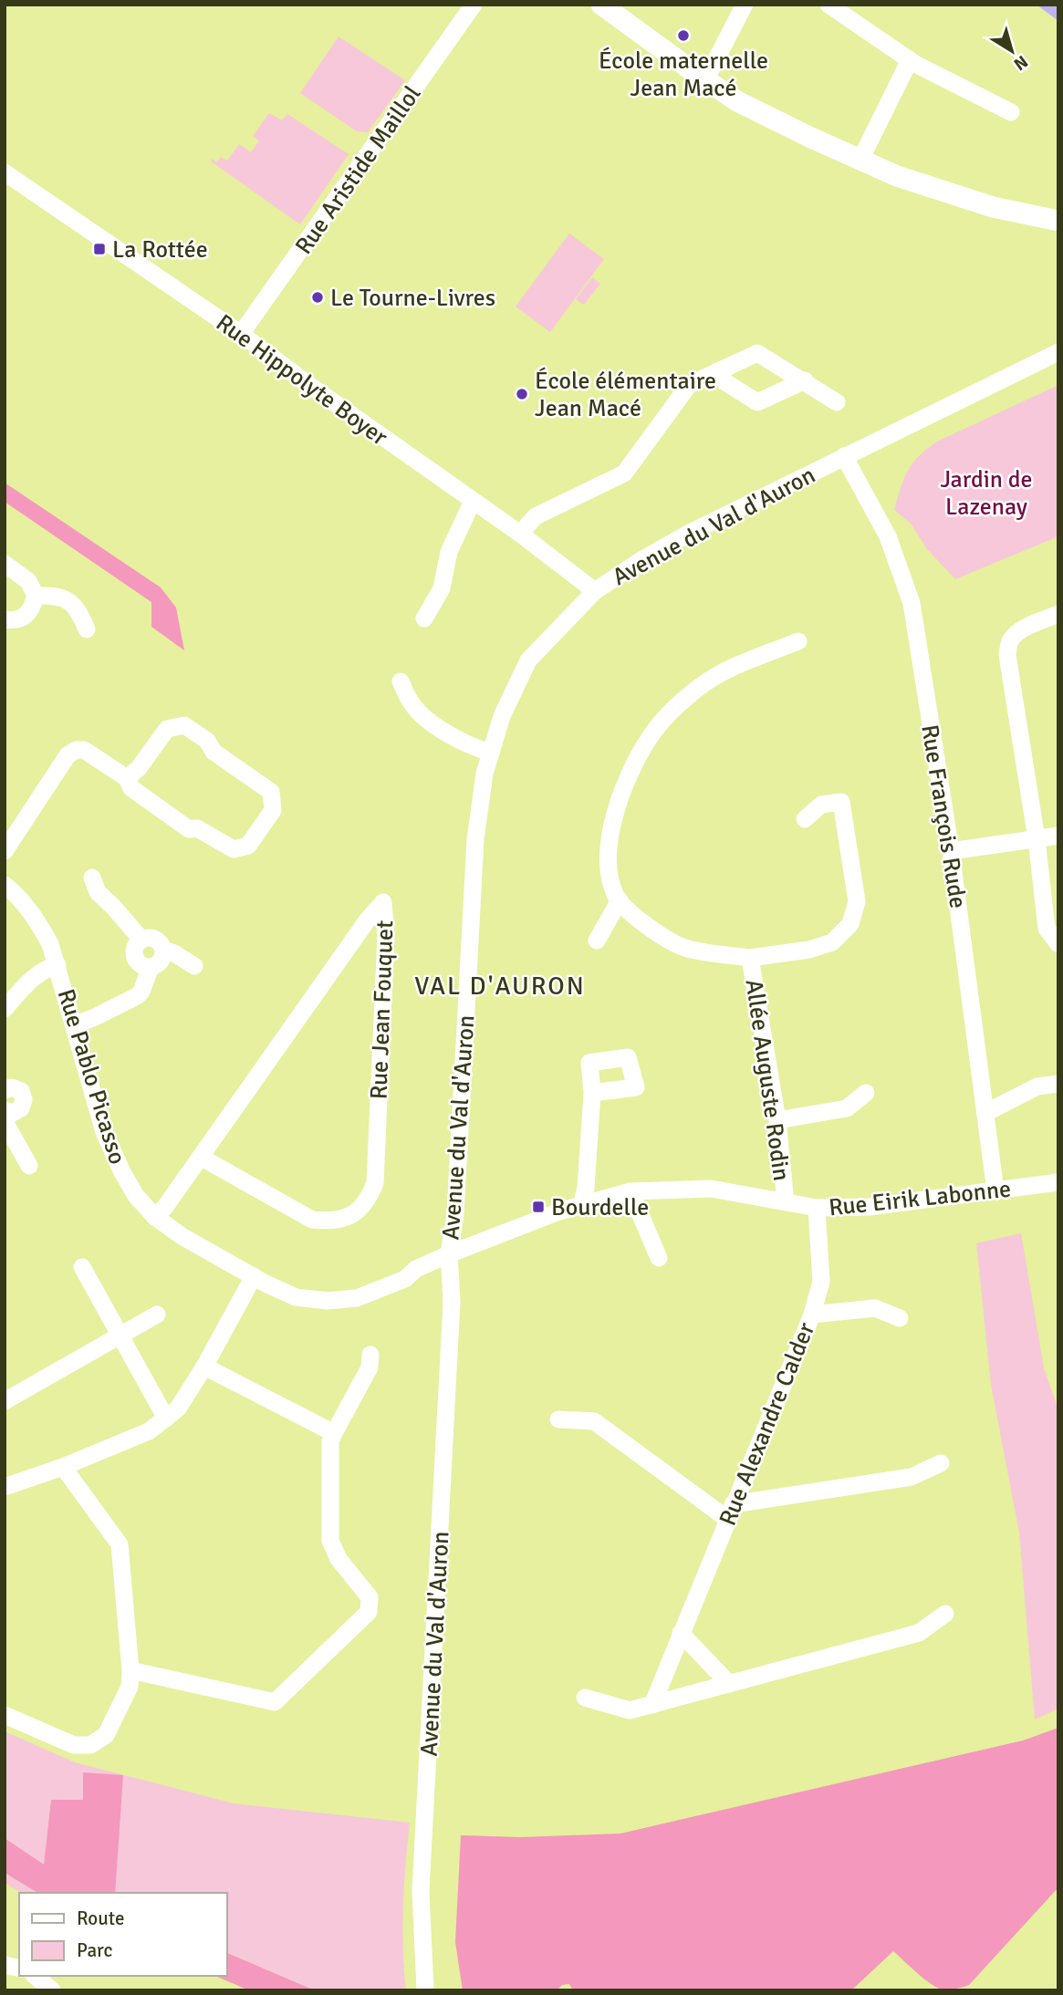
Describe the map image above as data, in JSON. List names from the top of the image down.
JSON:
{
  "streets": {
    "street": [
      "Rue Aristide Maillol",
      "Rue Hippolyte Boyer",
      "Avenue du Val d'Auron",
      "Rue François Rude",
      "Rue Jean Fouquet",
      "Rue Pablo Picasso",
      "Allée Auguste Rodin",
      "Rue Eirik Labonne",
      "Rue Alexandre Calder"
    ]
  },
  "crossings": [
    ["Rue Aristide Maillol", "Rue Hippolyte Boyer"],
    ["Rue Hippolyte Boyer", "Avenue du Val d'Auron"],
    ["Avenue du Val d'Auron", "Rue François Rude"],
    ["Avenue du Val d'Auron", "Rue Pablo Picasso"],
    ["Avenue du Val d'Auron", "Rue Eirik Labonne"],
    ["Rue François Rude", "Rue Eirik Labonne"],
    ["Rue Jean Fouquet", "Rue Pablo Picasso"],
    ["Rue Pablo Picasso", "Rue Eirik Labonne"],
    ["Allée Auguste Rodin", "Rue Eirik Labonne"],
    ["Rue Eirik Labonne", "Rue Alexandre Calder"]
  ],
  "districts": ["VAL D'AURON"],
  "parks": ["Jardin de Lazenay"],
  "places": {
    "other": ["École maternelle Jean Macé", "Le Tourne-Livres", "École élémentaire Jean Macé"],
    "transit": ["La Rottée", "Bourdelle"]
  },
  "legend": ["Route", "Parc"],
  "north": "bottom right"
}
